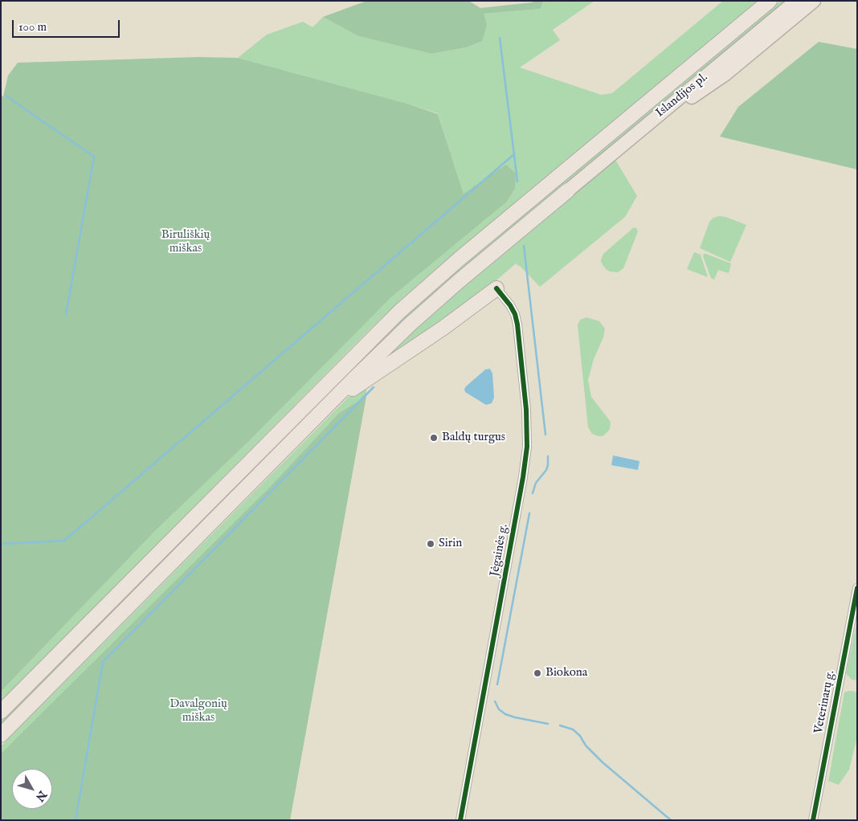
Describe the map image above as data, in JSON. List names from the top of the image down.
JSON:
{
  "streets": {
    "highway": ["Islandijos pl."],
    "street": ["Jėgainės g.", "Veterinarų g."]
  },
  "parks": ["Biruliškių miškas", "Davalgonių miškas"],
  "places": ["Baldų turgus", "Sirin", "Biokona"],
  "scale_bar": "100 m",
  "north": "bottom right"
}
